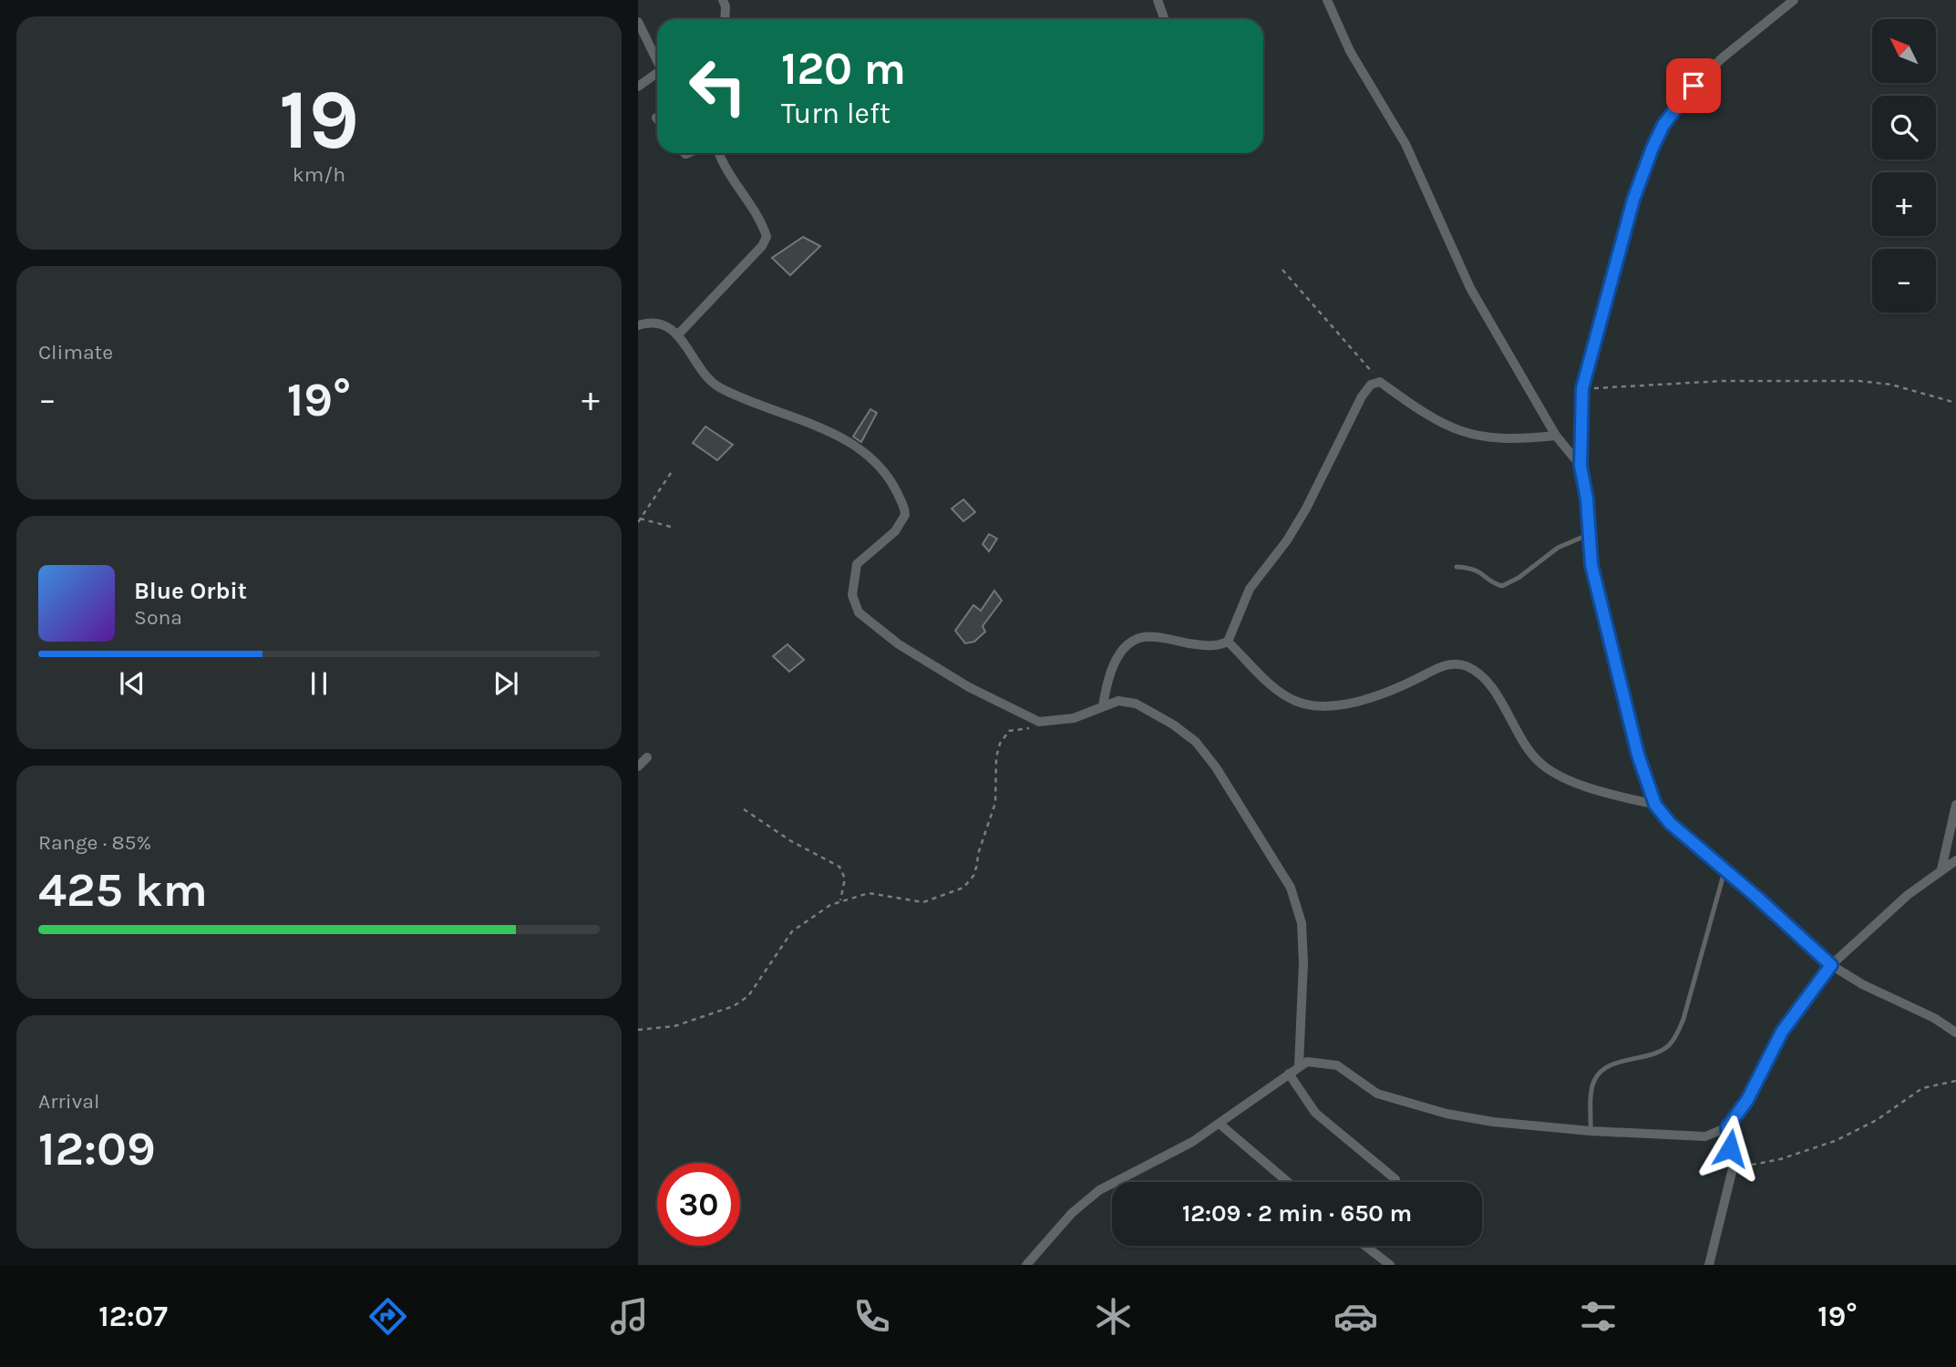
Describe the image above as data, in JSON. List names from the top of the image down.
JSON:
{
  "north": "top left",
  "page": {
    "tile": [
      ["19", "km/h"],
      "Climate",
      ["Range · 85%", "425 km"],
      ["Arrival", "12:09"]
    ],
    "map_buttons": ["+", "−"],
    "turn": ["120 m", "Turn left"],
    "heat": ["−", "19°", "+"],
    "song": ["Blue Orbit", "Sona"],
    "limit": "30",
    "trip": "12:09 · 2 min · 650 m",
    "tabs": ["12:07", "19°"]
  }
}
